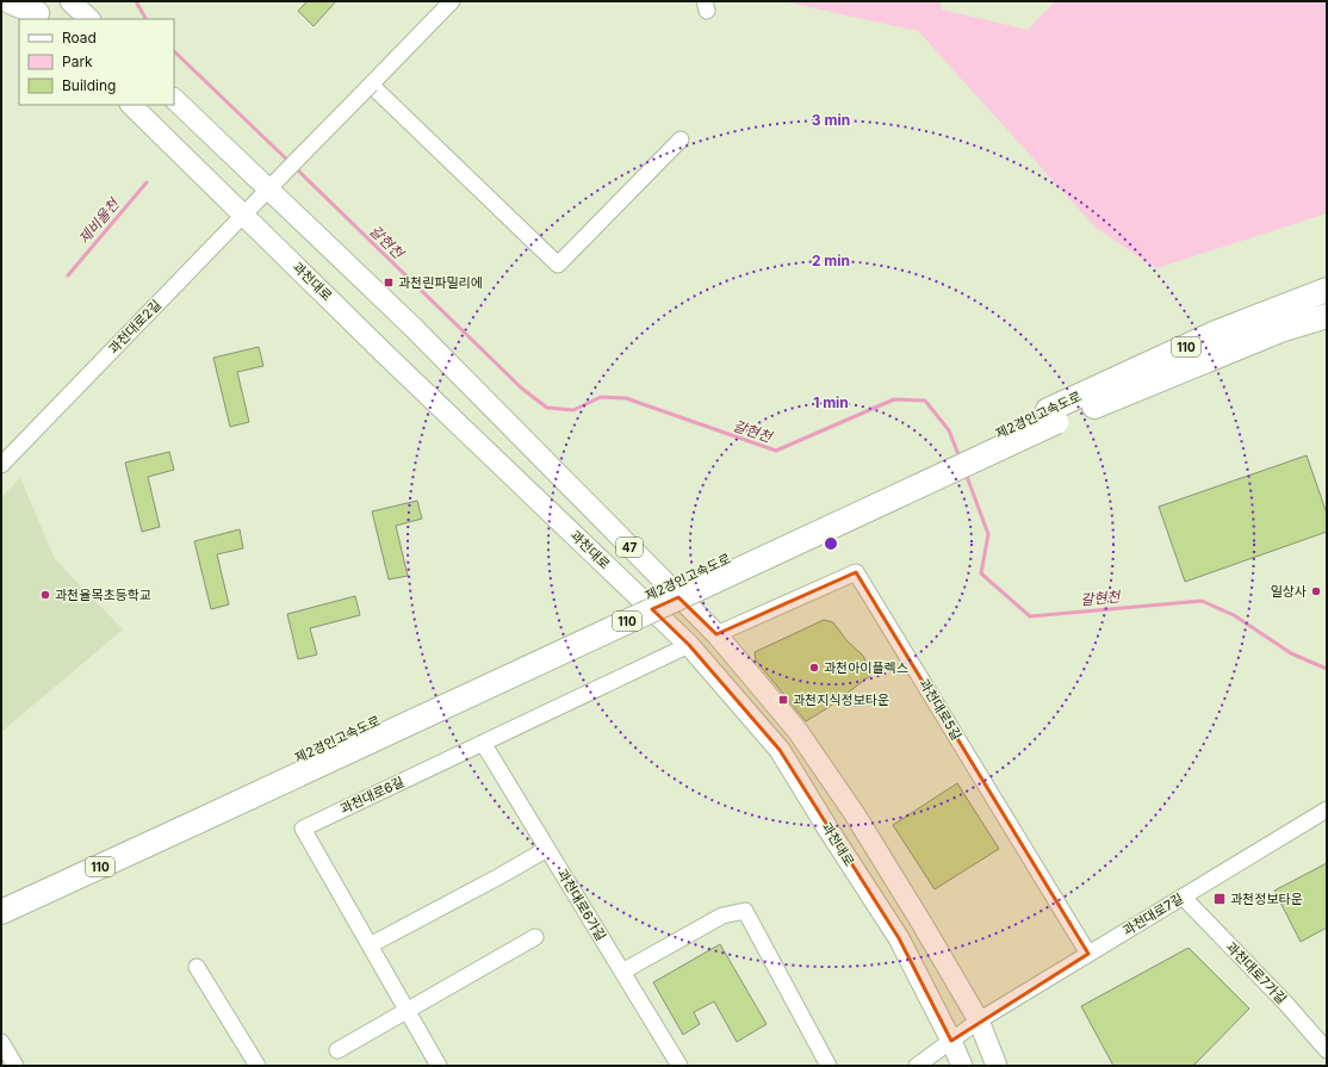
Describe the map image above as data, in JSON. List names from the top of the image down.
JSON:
{
  "streets": {
    "highway": ["110", "제2경인고속도로"],
    "main road": ["과천대로", "47"],
    "street": [
      "과천대로2길",
      "과천대로5길",
      "과천대로6길",
      "과천대로6가길",
      "과천대로7길",
      "과천대로7가길"
    ]
  },
  "crossings": [
    ["과천대로", "과천대로2길"],
    ["과천대로", "과천대로6길"],
    ["과천대로", "과천대로7길"],
    ["과천대로2길", "47"],
    ["47", "과천대로5길"],
    ["47", "과천대로7길"],
    ["과천대로5길", "과천대로7길"],
    ["과천대로6길", "과천대로6가길"],
    ["과천대로7길", "과천대로7가길"]
  ],
  "water": ["제비울천", "갈현천"],
  "places": {
    "transit": ["과천린파밀리에", "과천지식정보타운", "과천정보타운"],
    "other": ["일상사", "과천율목초등학교", "과천아이플렉스"]
  },
  "legend": ["Road", "Park", "Building"],
  "rings": ["3 min", "2 min", "1 min"]
}
